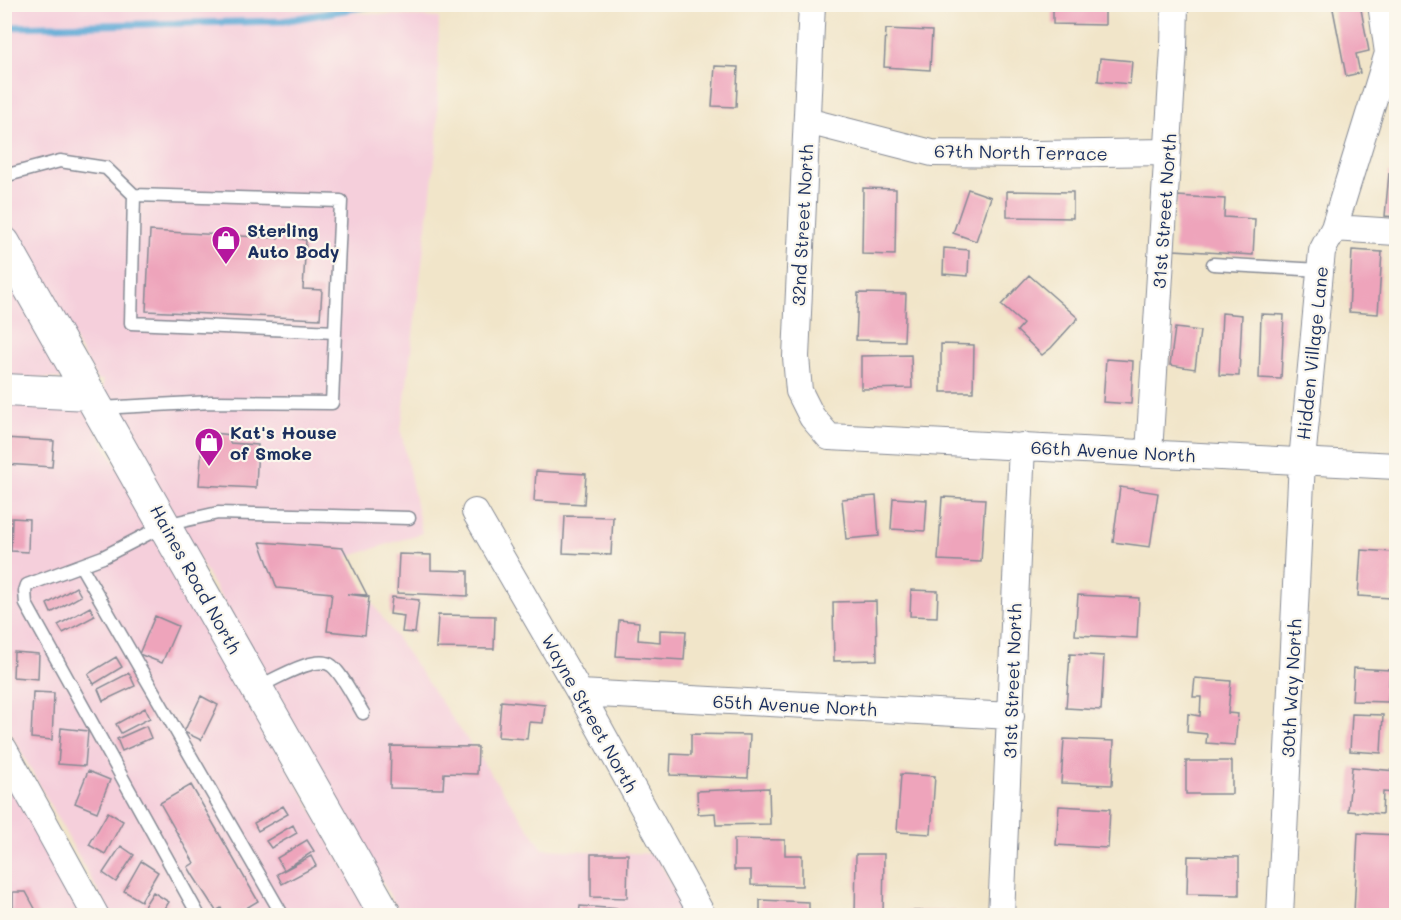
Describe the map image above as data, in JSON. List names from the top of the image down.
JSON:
{
  "streets": {
    "street": [
      "67th North Terrace",
      "31st Street North",
      "32nd Street North",
      "Hidden Village Lane",
      "66th Avenue North",
      "Haines Road North",
      "30th Way North",
      "65th Avenue North",
      "Wayne Street North"
    ]
  },
  "crossings": [
    ["67th North Terrace", "31st Street North"],
    ["67th North Terrace", "32nd Street North"],
    ["31st Street North", "66th Avenue North"],
    ["31st Street North", "65th Avenue North"],
    ["32nd Street North", "66th Avenue North"],
    ["Hidden Village Lane", "66th Avenue North"],
    ["Hidden Village Lane", "30th Way North"],
    ["66th Avenue North", "30th Way North"],
    ["65th Avenue North", "Wayne Street North"]
  ],
  "places": {
    "shop": ["Sterling Auto Body", "Kat's House of Smoke"]
  }
}
